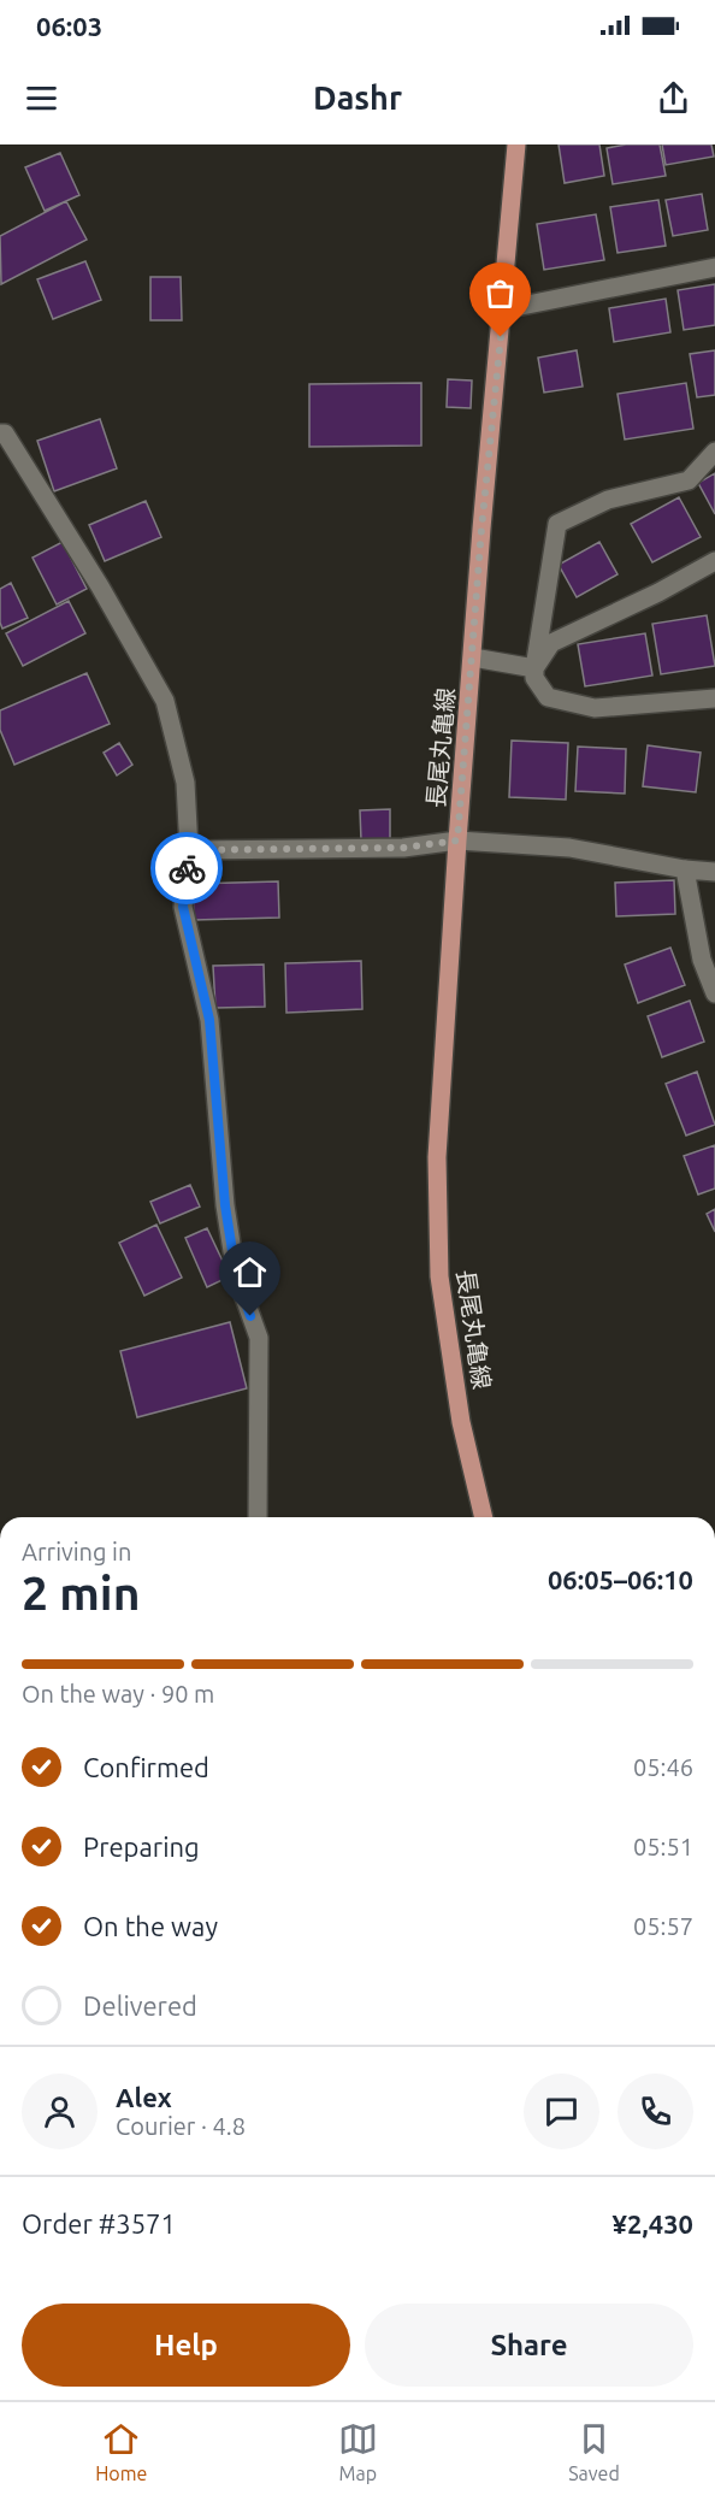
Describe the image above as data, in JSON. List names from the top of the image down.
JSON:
{
  "streets": {
    "main road": ["長尾丸亀線"]
  },
  "page": {
    "status": "06:03",
    "header": "Dashr",
    "heading": ["2 min", "Arriving in", "06:05–06:10"],
    "panel": [
      "Alex",
      "Courier · 4.8",
      "Order #3571",
      "¥2,430"
    ],
    "bar": "On the way · 90 m",
    "list": [
      ["Confirmed", "05:46"],
      ["Preparing", "05:51"],
      ["On the way", "05:57"],
      "Delivered"
    ],
    "buttons": ["Help", "Share"],
    "tabs": ["Home", "Map", "Saved"]
  }
}
